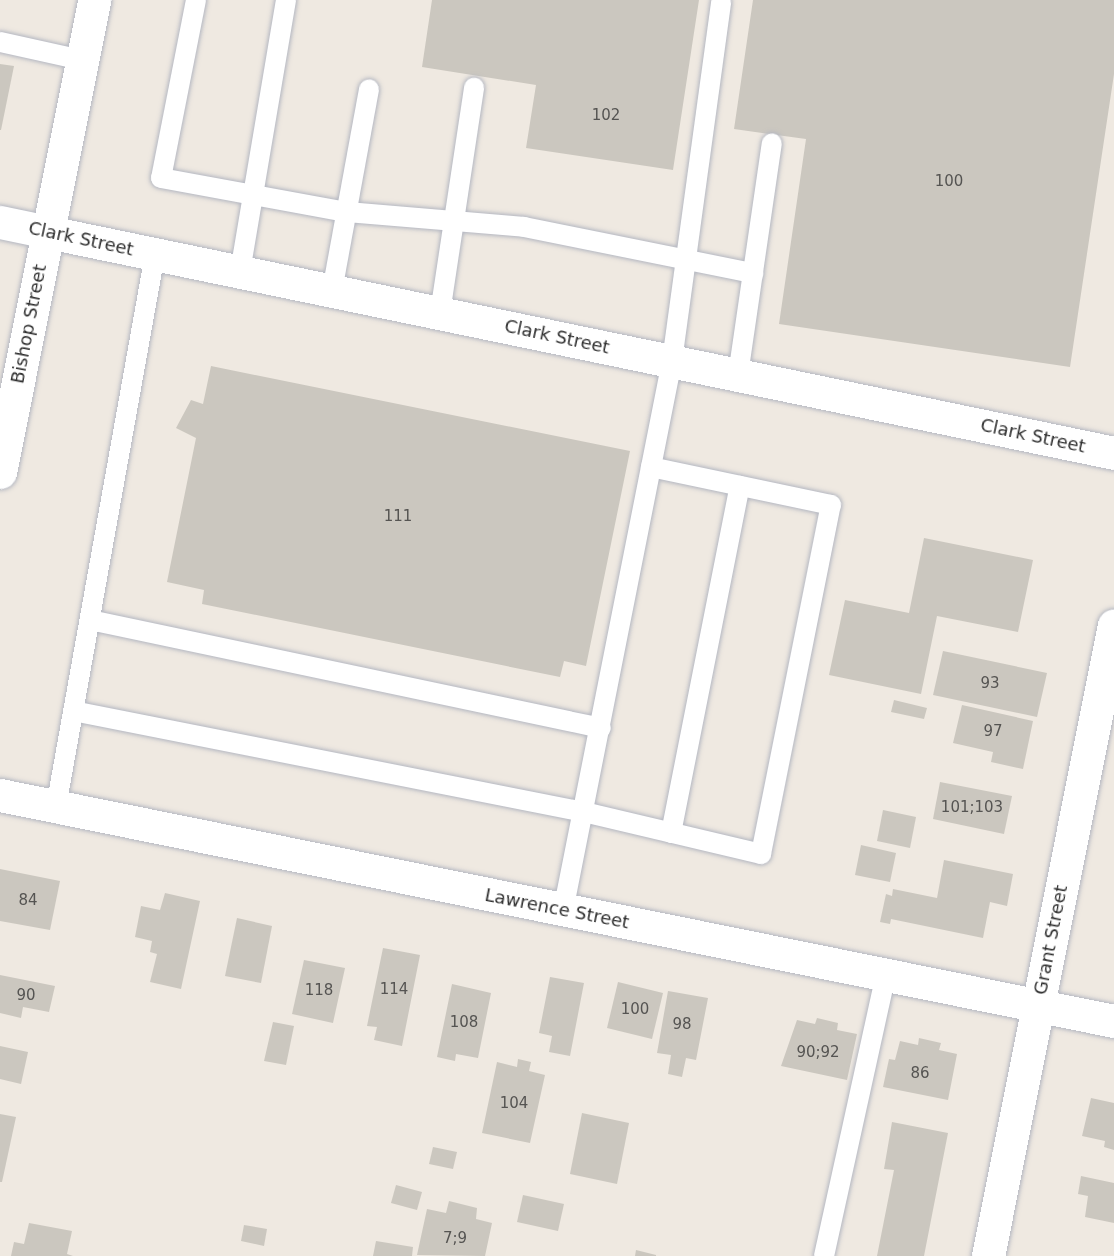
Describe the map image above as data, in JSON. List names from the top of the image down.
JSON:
{
  "streets": {
    "street": [
      "Clark Street",
      "Bishop Street",
      "Lawrence Street",
      "Grant Street"
    ]
  },
  "crossings": [
    ["Clark Street", "Bishop Street"],
    ["Lawrence Street", "Grant Street"]
  ],
  "house_numbers": [
    "102",
    "100",
    "111",
    "93",
    "97",
    "101;103",
    "84",
    "114",
    "118",
    "90",
    "100",
    "108",
    "98",
    "90;92",
    "86",
    "104",
    "7;9"
  ]
}
